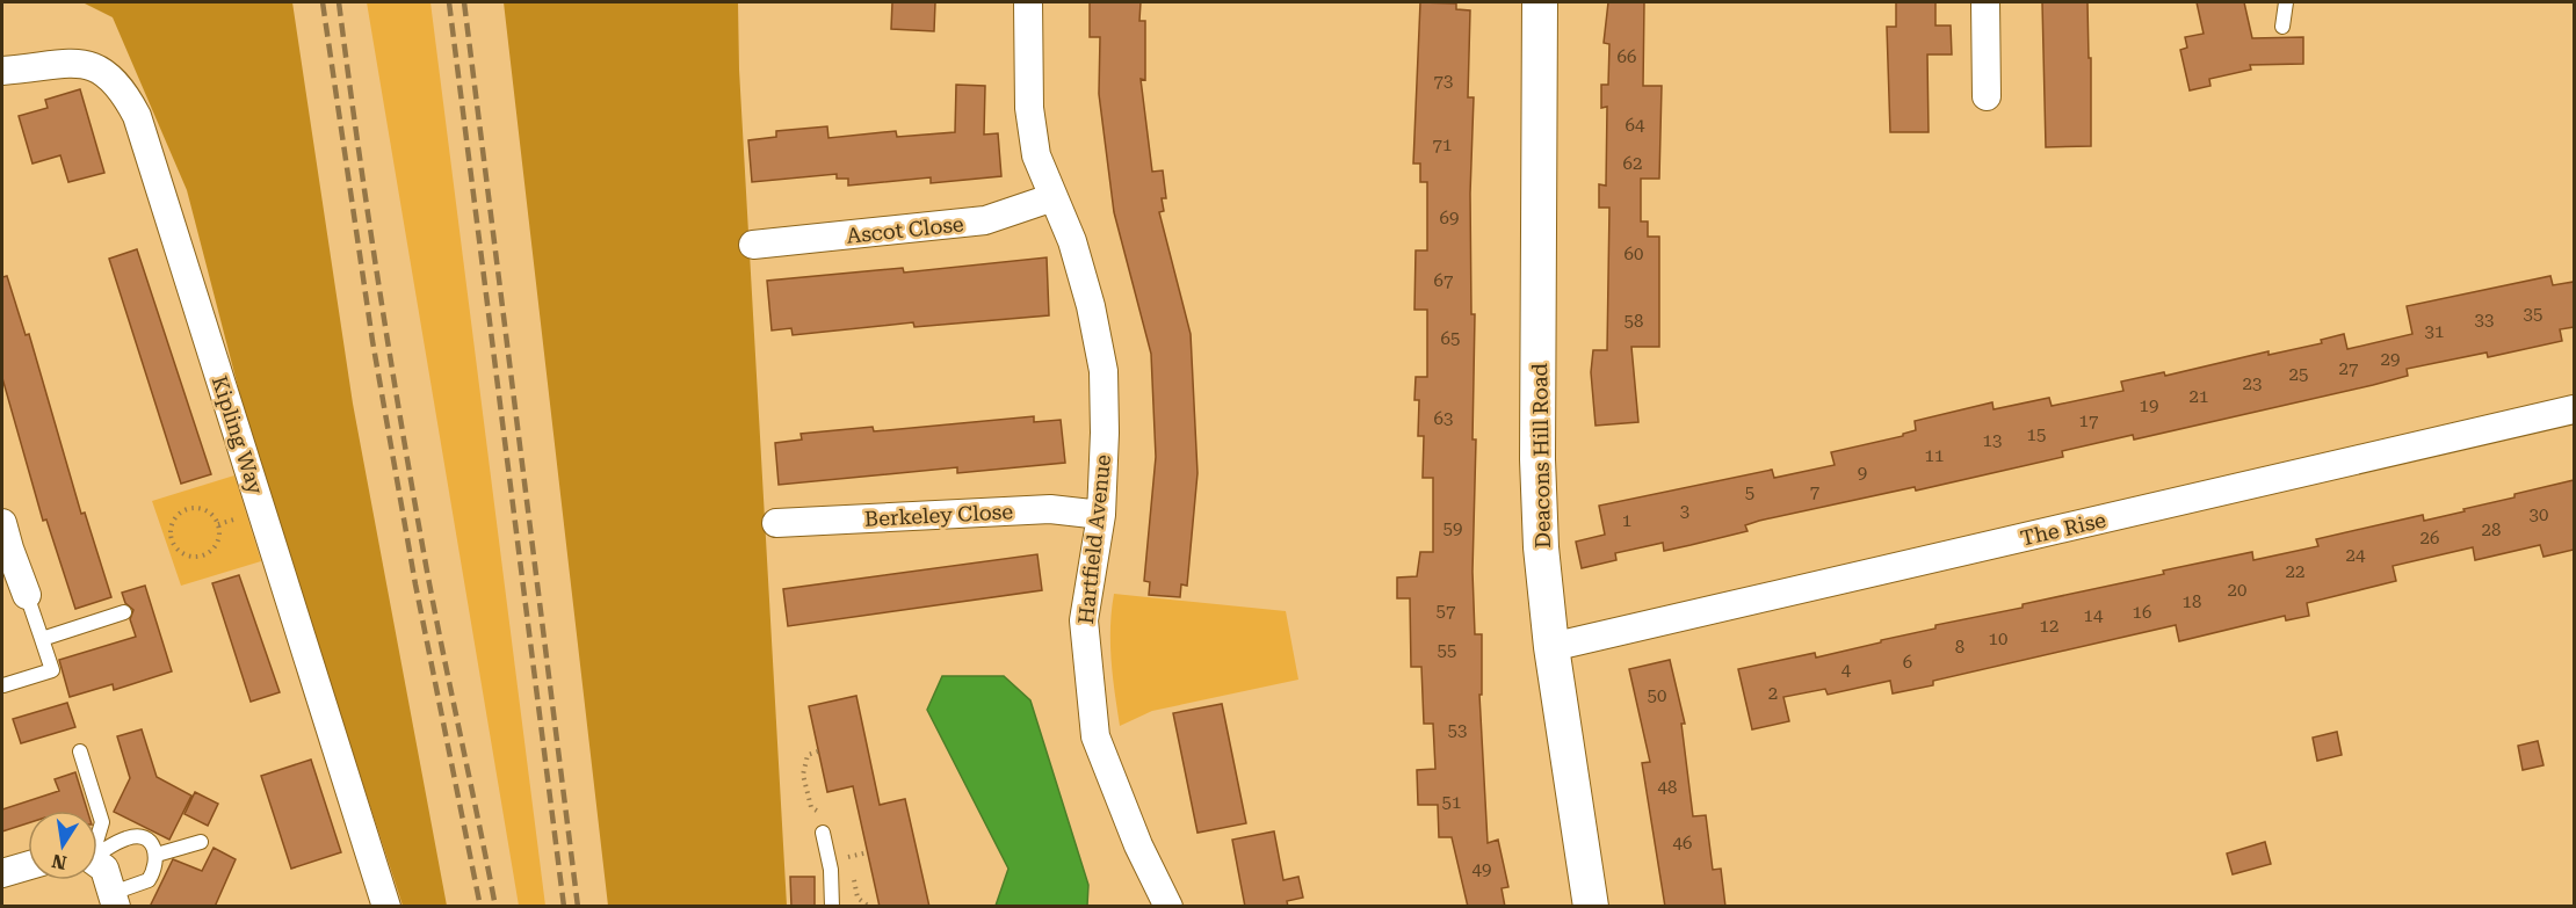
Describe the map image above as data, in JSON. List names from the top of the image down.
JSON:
{
  "streets": {
    "street": [
      "Ascot Close",
      "Kipling Way",
      "Deacons Hill Road",
      "Berkeley Close",
      "The Rise",
      "Hartfield Avenue"
    ]
  },
  "crossings": [
    ["Ascot Close", "Hartfield Avenue"],
    ["Deacons Hill Road", "The Rise"],
    ["Berkeley Close", "Hartfield Avenue"]
  ],
  "house_numbers": [
    "66",
    "73",
    "64",
    "71",
    "62",
    "69",
    "60",
    "67",
    "35",
    "33",
    "58",
    "31",
    "65",
    "29",
    "27",
    "25",
    "23",
    "21",
    "19",
    "63",
    "17",
    "15",
    "13",
    "11",
    "9",
    "7",
    "5",
    "3",
    "30",
    "1",
    "59",
    "28",
    "26",
    "24",
    "22",
    "20",
    "18",
    "57",
    "16",
    "14",
    "12",
    "10",
    "8",
    "55",
    "6",
    "4",
    "2",
    "50",
    "53",
    "48",
    "51",
    "46",
    "49"
  ],
  "north": "bottom"
}
